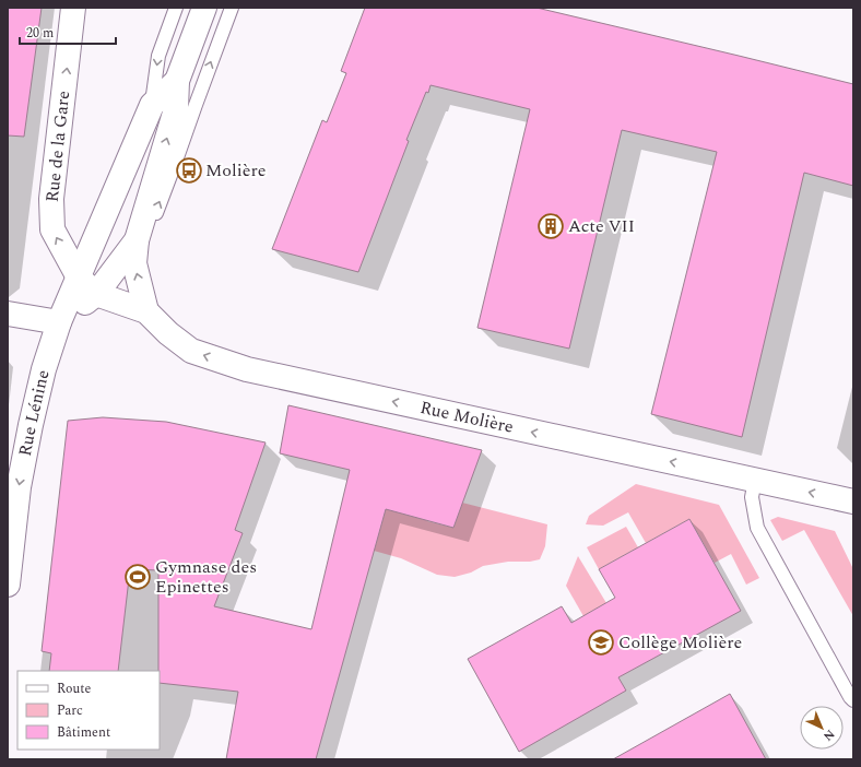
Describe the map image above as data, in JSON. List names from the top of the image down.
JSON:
{
  "streets": {
    "main road": ["Rue de la Gare", "Rue Lénine", "Rue Molière"]
  },
  "crossings": [
    ["Rue de la Gare", "Rue Lénine"],
    ["Rue de la Gare", "Rue Molière"]
  ],
  "one_way": ["Rue Lénine", "Rue Molière"],
  "places": {
    "bus stop": ["Molière"],
    "building": ["Acte VII"],
    "sports": ["Gymnase des Epinettes"],
    "school or university": ["Collège Molière"]
  },
  "legend": ["Route", "Parc", "Bâtiment"],
  "scale_bar": "20 m",
  "north": "bottom right"
}
